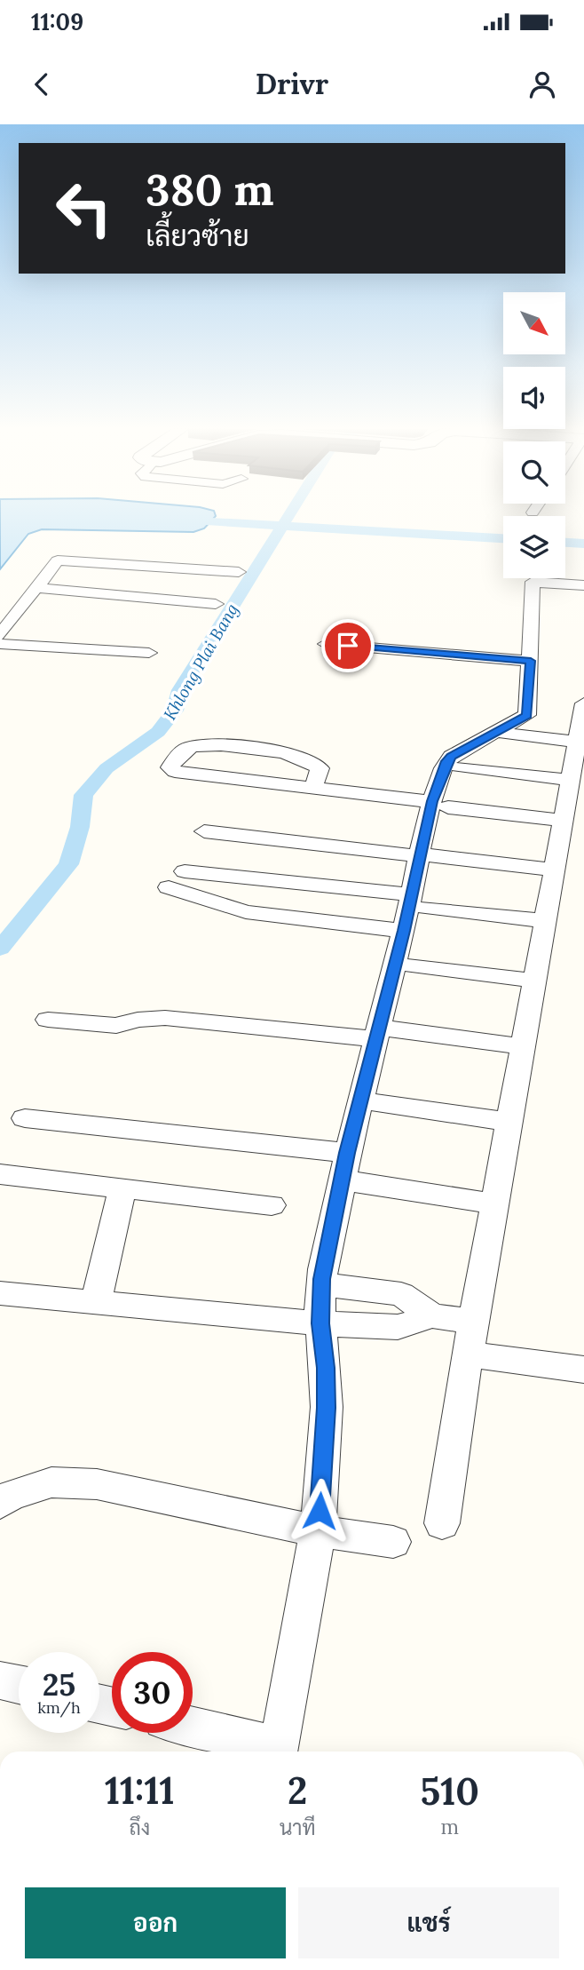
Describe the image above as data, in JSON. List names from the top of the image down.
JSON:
{
  "water": ["Khlong Plai Bang"],
  "north": "bottom right",
  "page": {
    "status": "11:09",
    "header": "Drivr",
    "turn": ["380 m", "เลี้ยวซ้าย"],
    "speed": "25 km/h",
    "limit": "30",
    "eta": [
      "11:11",
      "ถึง",
      "2",
      "นาที",
      "510",
      "m"
    ],
    "buttons": ["ออก", "แชร์"]
  }
}
